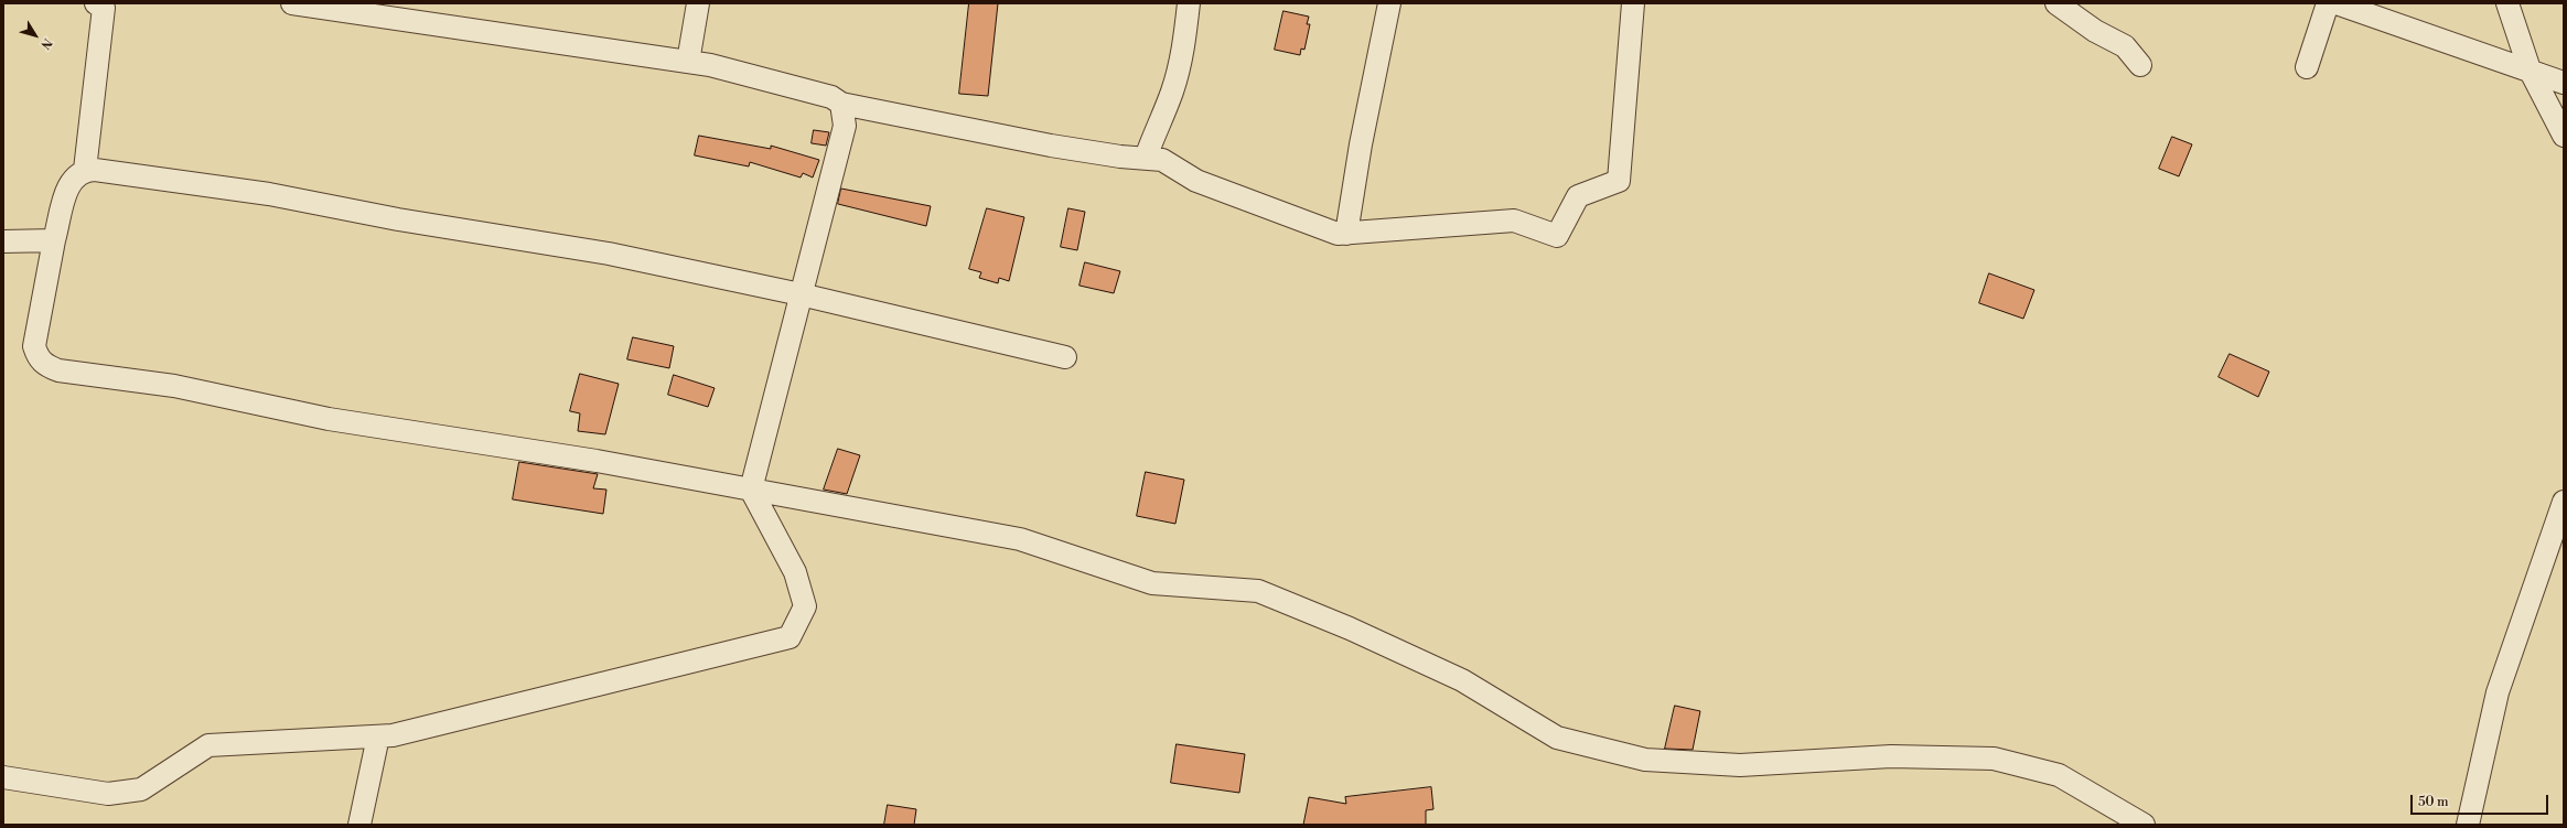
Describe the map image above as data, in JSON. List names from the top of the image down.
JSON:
{
  "scale_bar": "50 m",
  "north": "bottom right"
}
